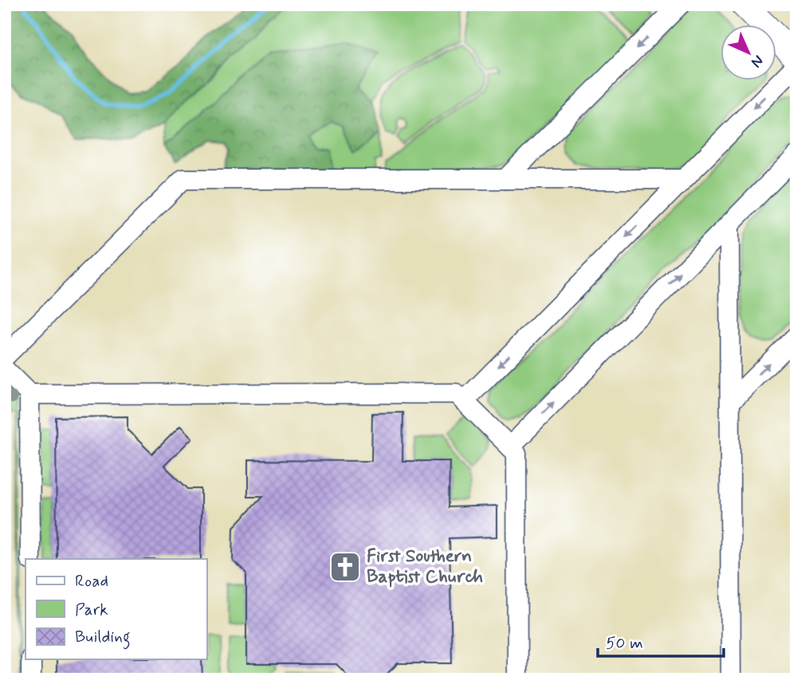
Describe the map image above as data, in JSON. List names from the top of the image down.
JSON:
{
  "places": {
    "church": ["First Southern Baptist Church"]
  },
  "legend": ["Road", "Park", "Building"],
  "scale_bar": "50 m",
  "north": "bottom right"
}
